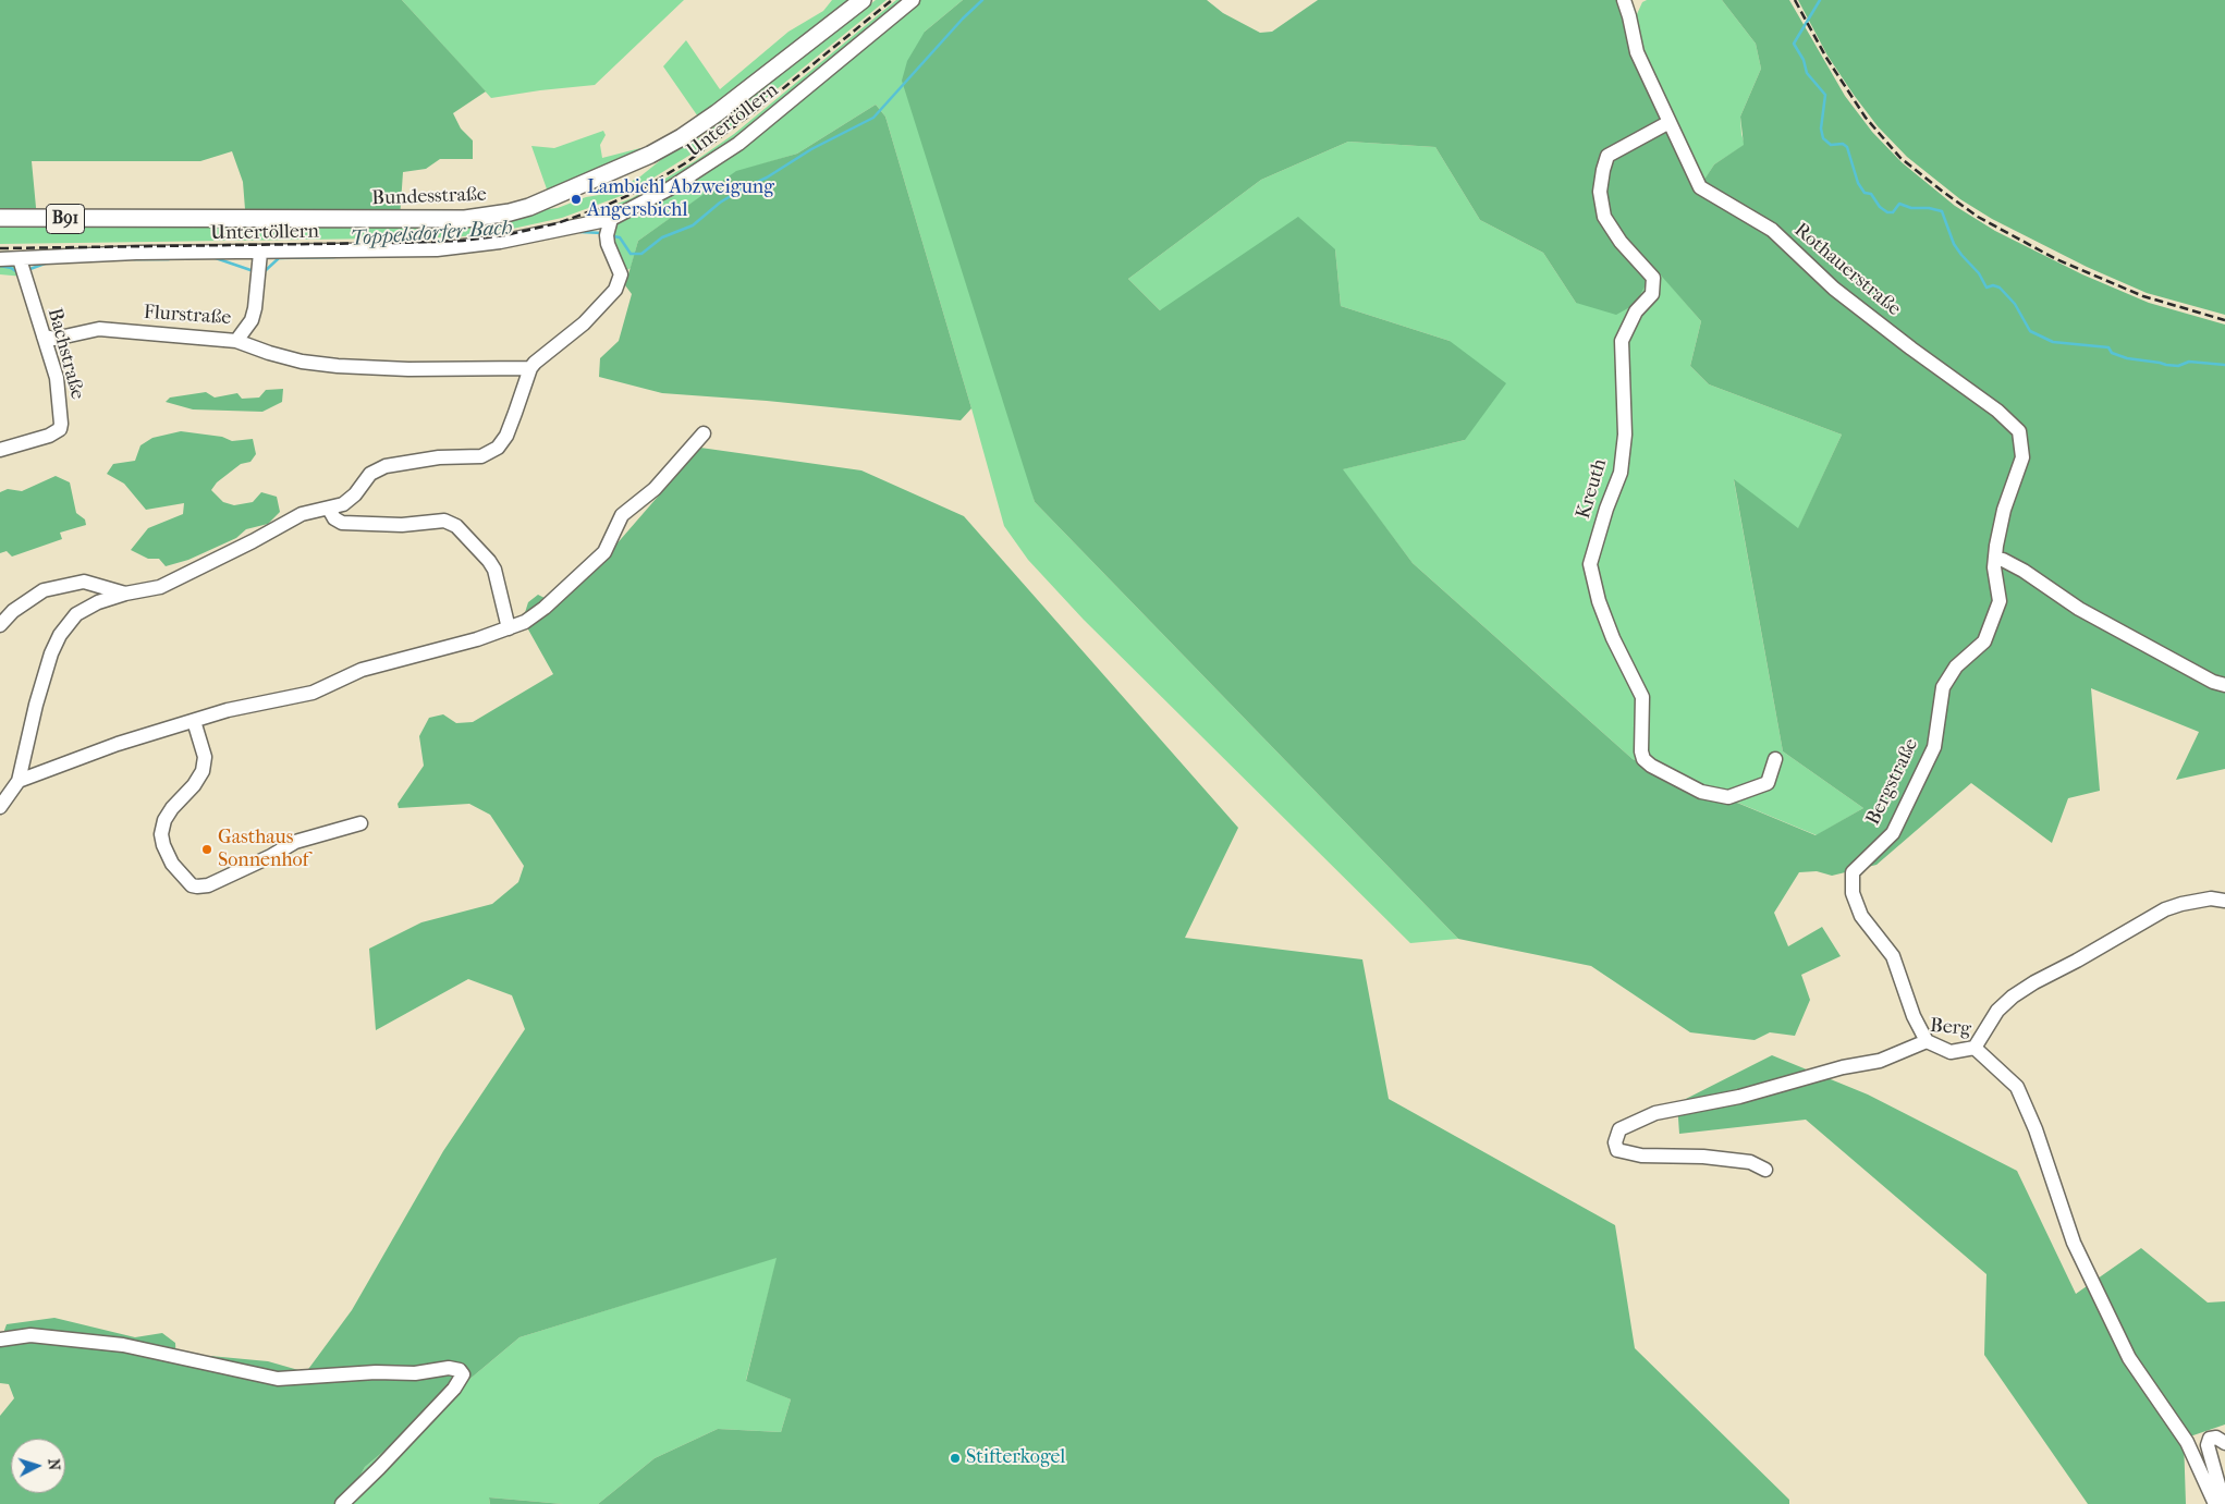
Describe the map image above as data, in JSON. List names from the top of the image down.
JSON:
{
  "streets": {
    "main road": ["Bundesstraße", "B91"],
    "street": [
      "Untertöllern",
      "Rothauerstraße",
      "Flurstraße",
      "Bachstraße",
      "Kreuth",
      "Bergstraße",
      "Berg"
    ]
  },
  "crossings": [
    ["Untertöllern", "Flurstraße"],
    ["Untertöllern", "Bachstraße"],
    ["Rothauerstraße", "Kreuth"],
    ["Rothauerstraße", "Bergstraße"],
    ["Flurstraße", "Bachstraße"],
    ["Bergstraße", "Berg"]
  ],
  "water": ["Toppelsdorfer Bach"],
  "places": ["Lambichl Abzweigung Angersbichl", "Gasthaus Sonnenhof", "Stifterkogel"],
  "north": "right"
}
